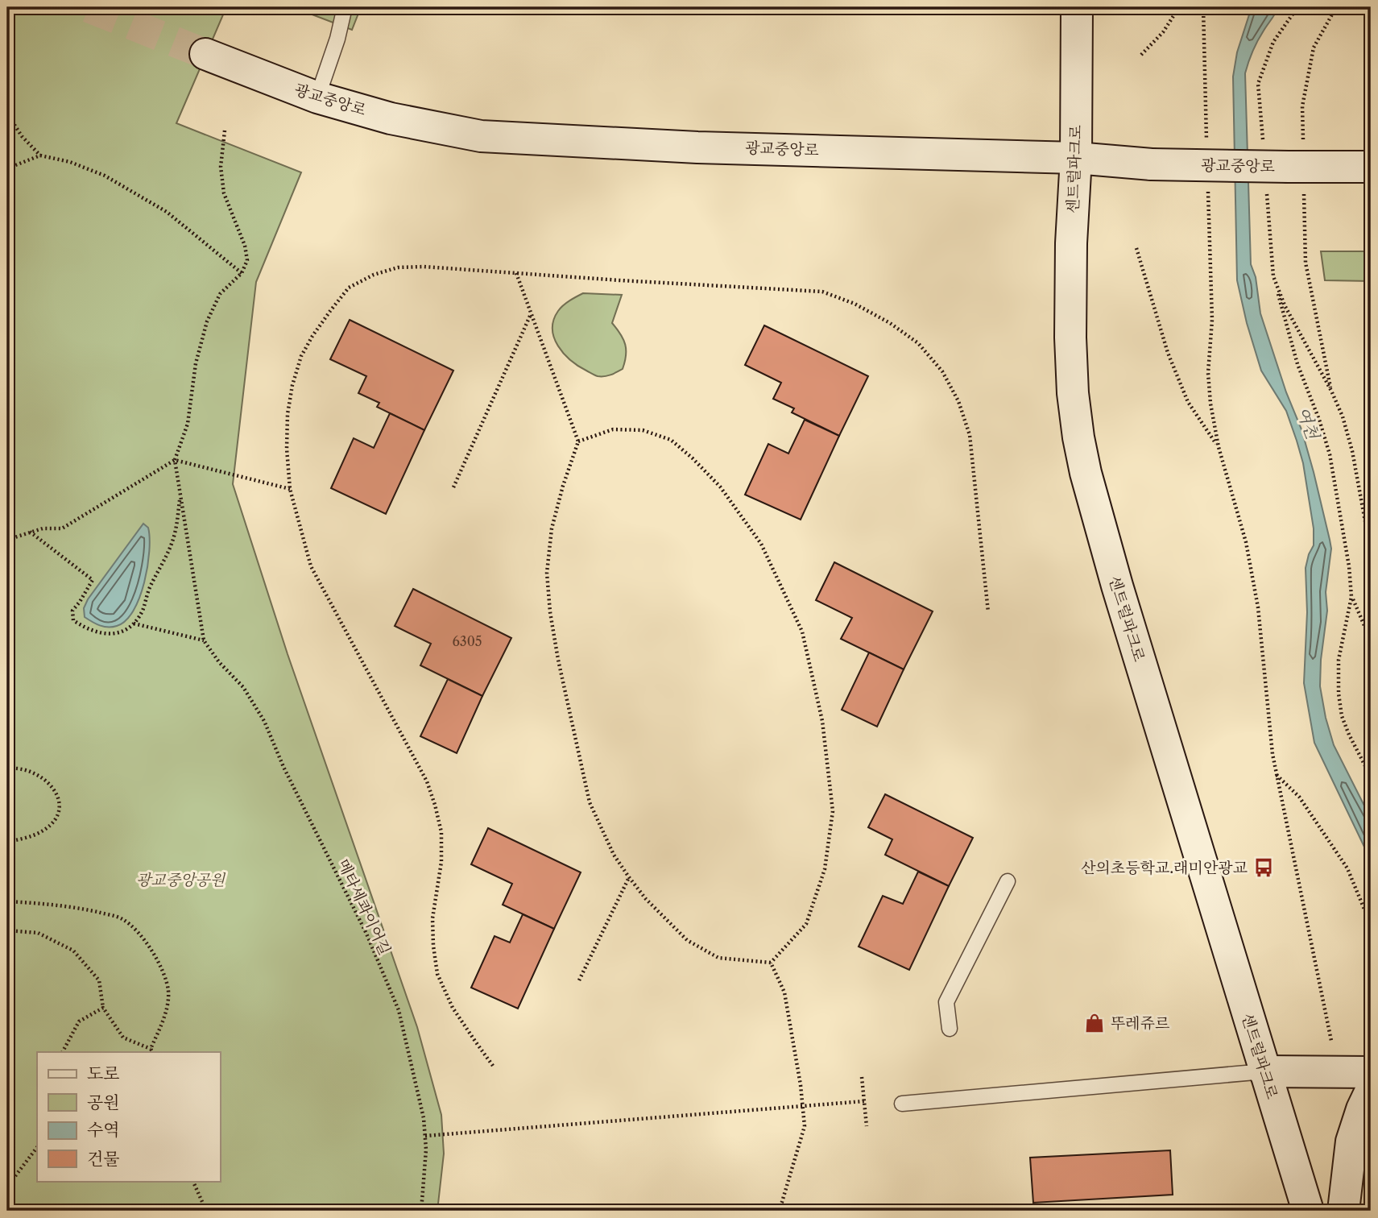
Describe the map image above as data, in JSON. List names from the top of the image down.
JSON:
{
  "streets": {
    "street": ["광교중앙로", "센트럴파크로"],
    "path": ["메타세콰이어길"]
  },
  "crossings": [
    ["광교중앙로", "센트럴파크로"]
  ],
  "water": ["여천"],
  "parks": ["광교중앙공원"],
  "places": {
    "bus stop": ["산의초등학교.래미안광교"],
    "shop": ["뚜레쥬르"]
  },
  "house_numbers": ["6305"],
  "legend": [
    "도로",
    "공원",
    "수역",
    "건물"
  ]
}
